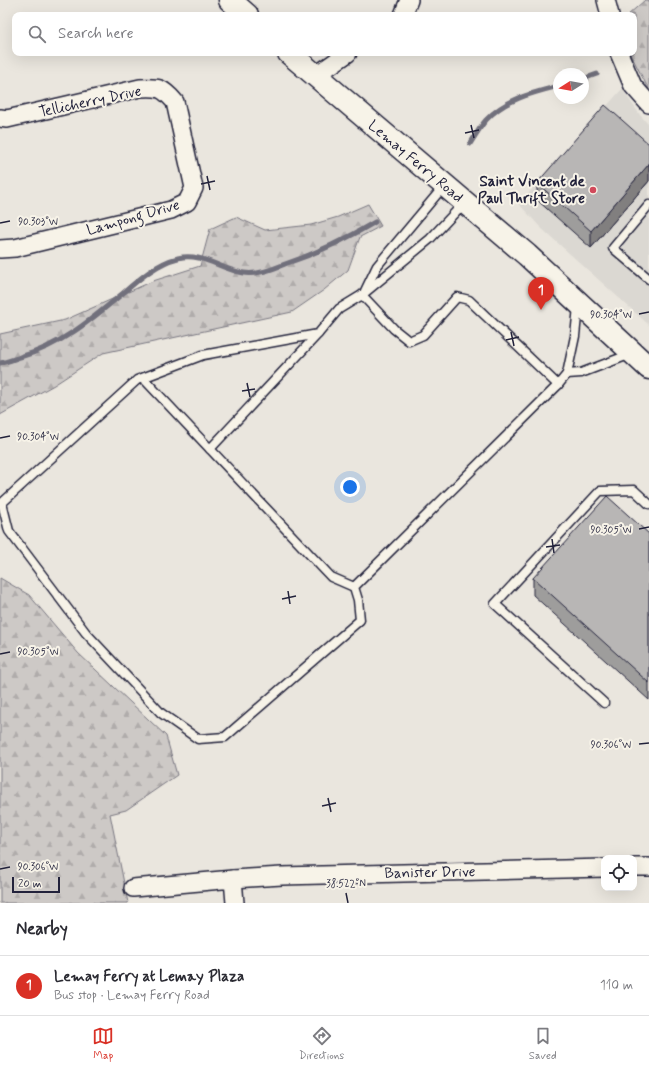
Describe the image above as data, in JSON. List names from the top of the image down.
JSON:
{
  "streets": {
    "main road": ["Lemay Ferry Road"],
    "street": ["Tellicherry Drive", "Lampong Drive", "Banister Drive"]
  },
  "crossings": [
    ["Tellicherry Drive", "Lampong Drive"]
  ],
  "places": ["Saint Vincent de Paul Thrift Store"],
  "scale_bar": "20 m",
  "north": "left",
  "page": {
    "search": "Search here",
    "pins": "1",
    "scale": "20 m",
    "heading": "Nearby",
    "list": [
      {
        "mark": "1",
        "name": "Lemay Ferry at Lemay Plaza",
        "note": "Bus stop · Lemay Ferry Road",
        "value": "110 m"
      }
    ],
    "nav": ["Map", "Directions", "Saved"]
  },
  "coordinates": [
    "90.303°W",
    "90.304°W",
    "90.305°W",
    "90.306°W",
    "38.522°N"
  ]
}
